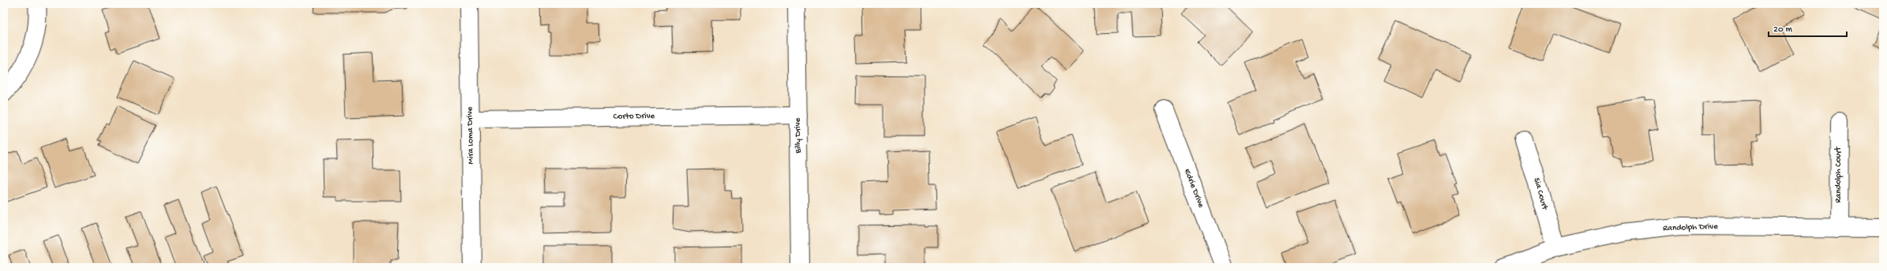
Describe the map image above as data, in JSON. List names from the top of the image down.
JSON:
{
  "streets": {
    "street": [
      "Corto Drive",
      "Mira Loma Drive",
      "Billy Drive",
      "Randolph Court",
      "Edrie Drive",
      "Sia Court",
      "Randolph Drive"
    ]
  },
  "crossings": [
    ["Corto Drive", "Mira Loma Drive"],
    ["Corto Drive", "Billy Drive"],
    ["Randolph Court", "Randolph Drive"],
    ["Sia Court", "Randolph Drive"]
  ],
  "scale_bar": "20 m"
}
